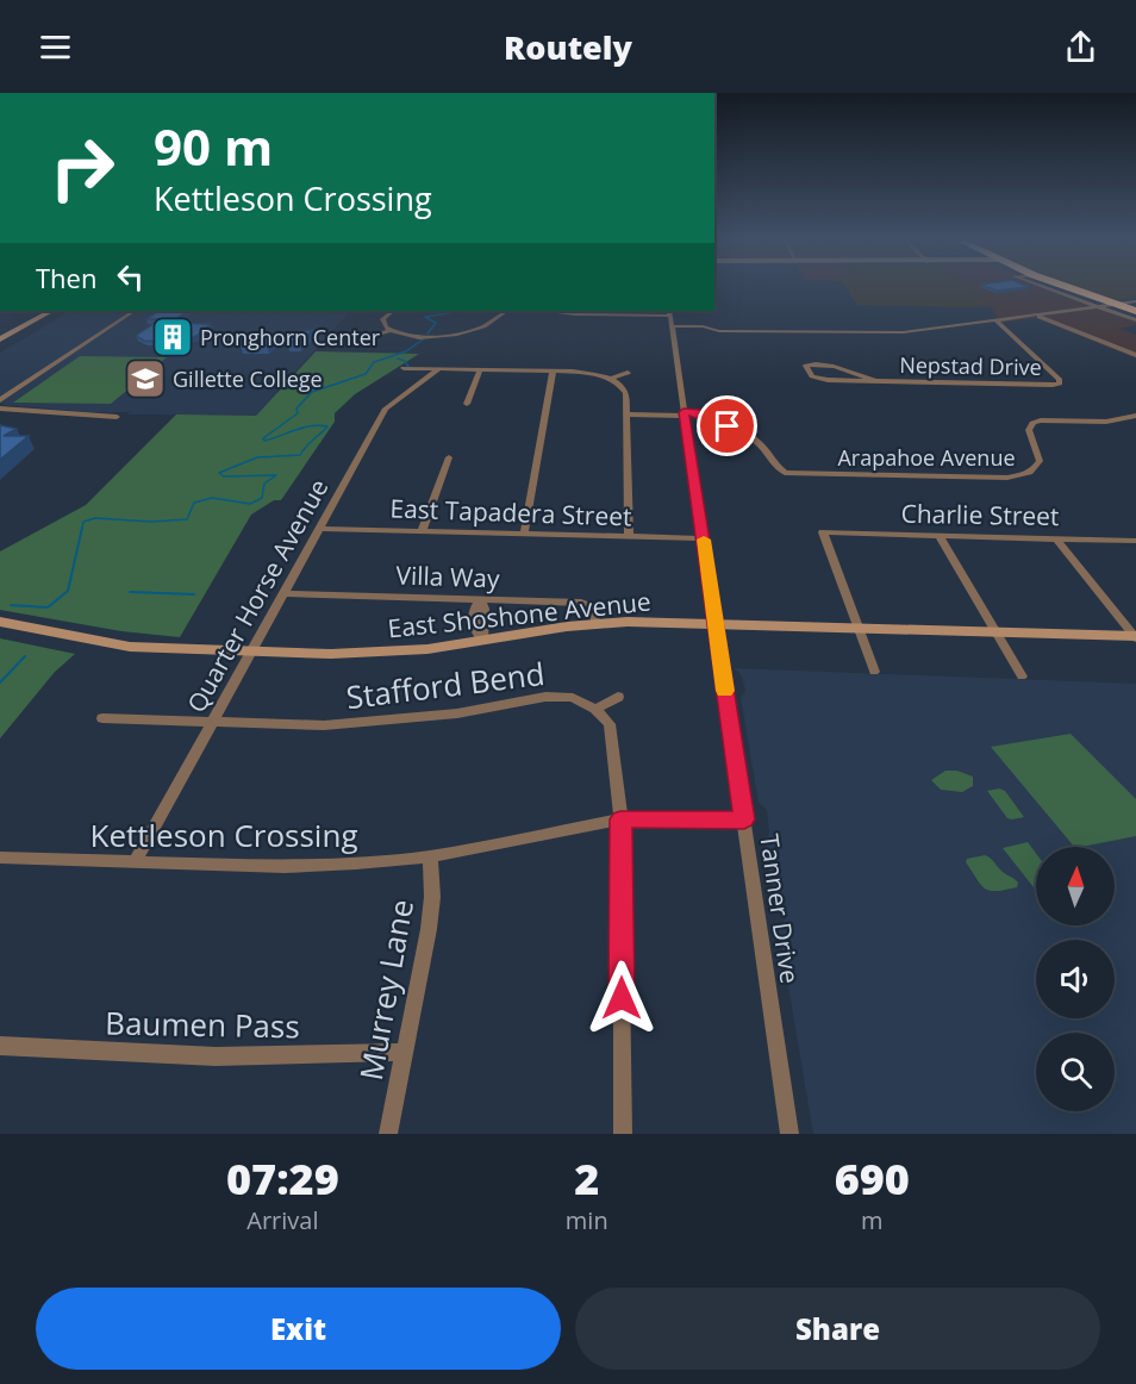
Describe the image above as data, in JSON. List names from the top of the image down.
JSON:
{
  "streets": {
    "street": [
      "Nepstad Drive",
      "Arapahoe Avenue",
      "East Tapadera Street",
      "Charlie Street",
      "Villa Way",
      "Quarter Horse Avenue",
      "East Shoshone Avenue",
      "Stafford Bend",
      "Kettleson Crossing",
      "Tanner Drive",
      "Murrey Lane",
      "Baumen Pass"
    ]
  },
  "crossings": [
    ["Arapahoe Avenue", "Tanner Drive"],
    ["East Tapadera Street", "Quarter Horse Avenue"],
    ["East Tapadera Street", "Tanner Drive"],
    ["Charlie Street", "East Shoshone Avenue"],
    ["Villa Way", "Quarter Horse Avenue"],
    ["Villa Way", "East Shoshone Avenue"],
    ["Quarter Horse Avenue", "East Shoshone Avenue"],
    ["Quarter Horse Avenue", "Stafford Bend"],
    ["Quarter Horse Avenue", "Kettleson Crossing"],
    ["East Shoshone Avenue", "Tanner Drive"],
    ["Kettleson Crossing", "Tanner Drive"],
    ["Kettleson Crossing", "Murrey Lane"],
    ["Murrey Lane", "Baumen Pass"]
  ],
  "places": {
    "building": ["Pronghorn Center"],
    "school or university": ["Gillette College"]
  },
  "north": "top",
  "page": {
    "header": "Routely",
    "turn": ["90 m", "Kettleson Crossing"],
    "then": "Then",
    "eta": [
      "07:29",
      "Arrival",
      "2",
      "min",
      "690",
      "m"
    ],
    "buttons": ["Exit", "Share"]
  }
}
